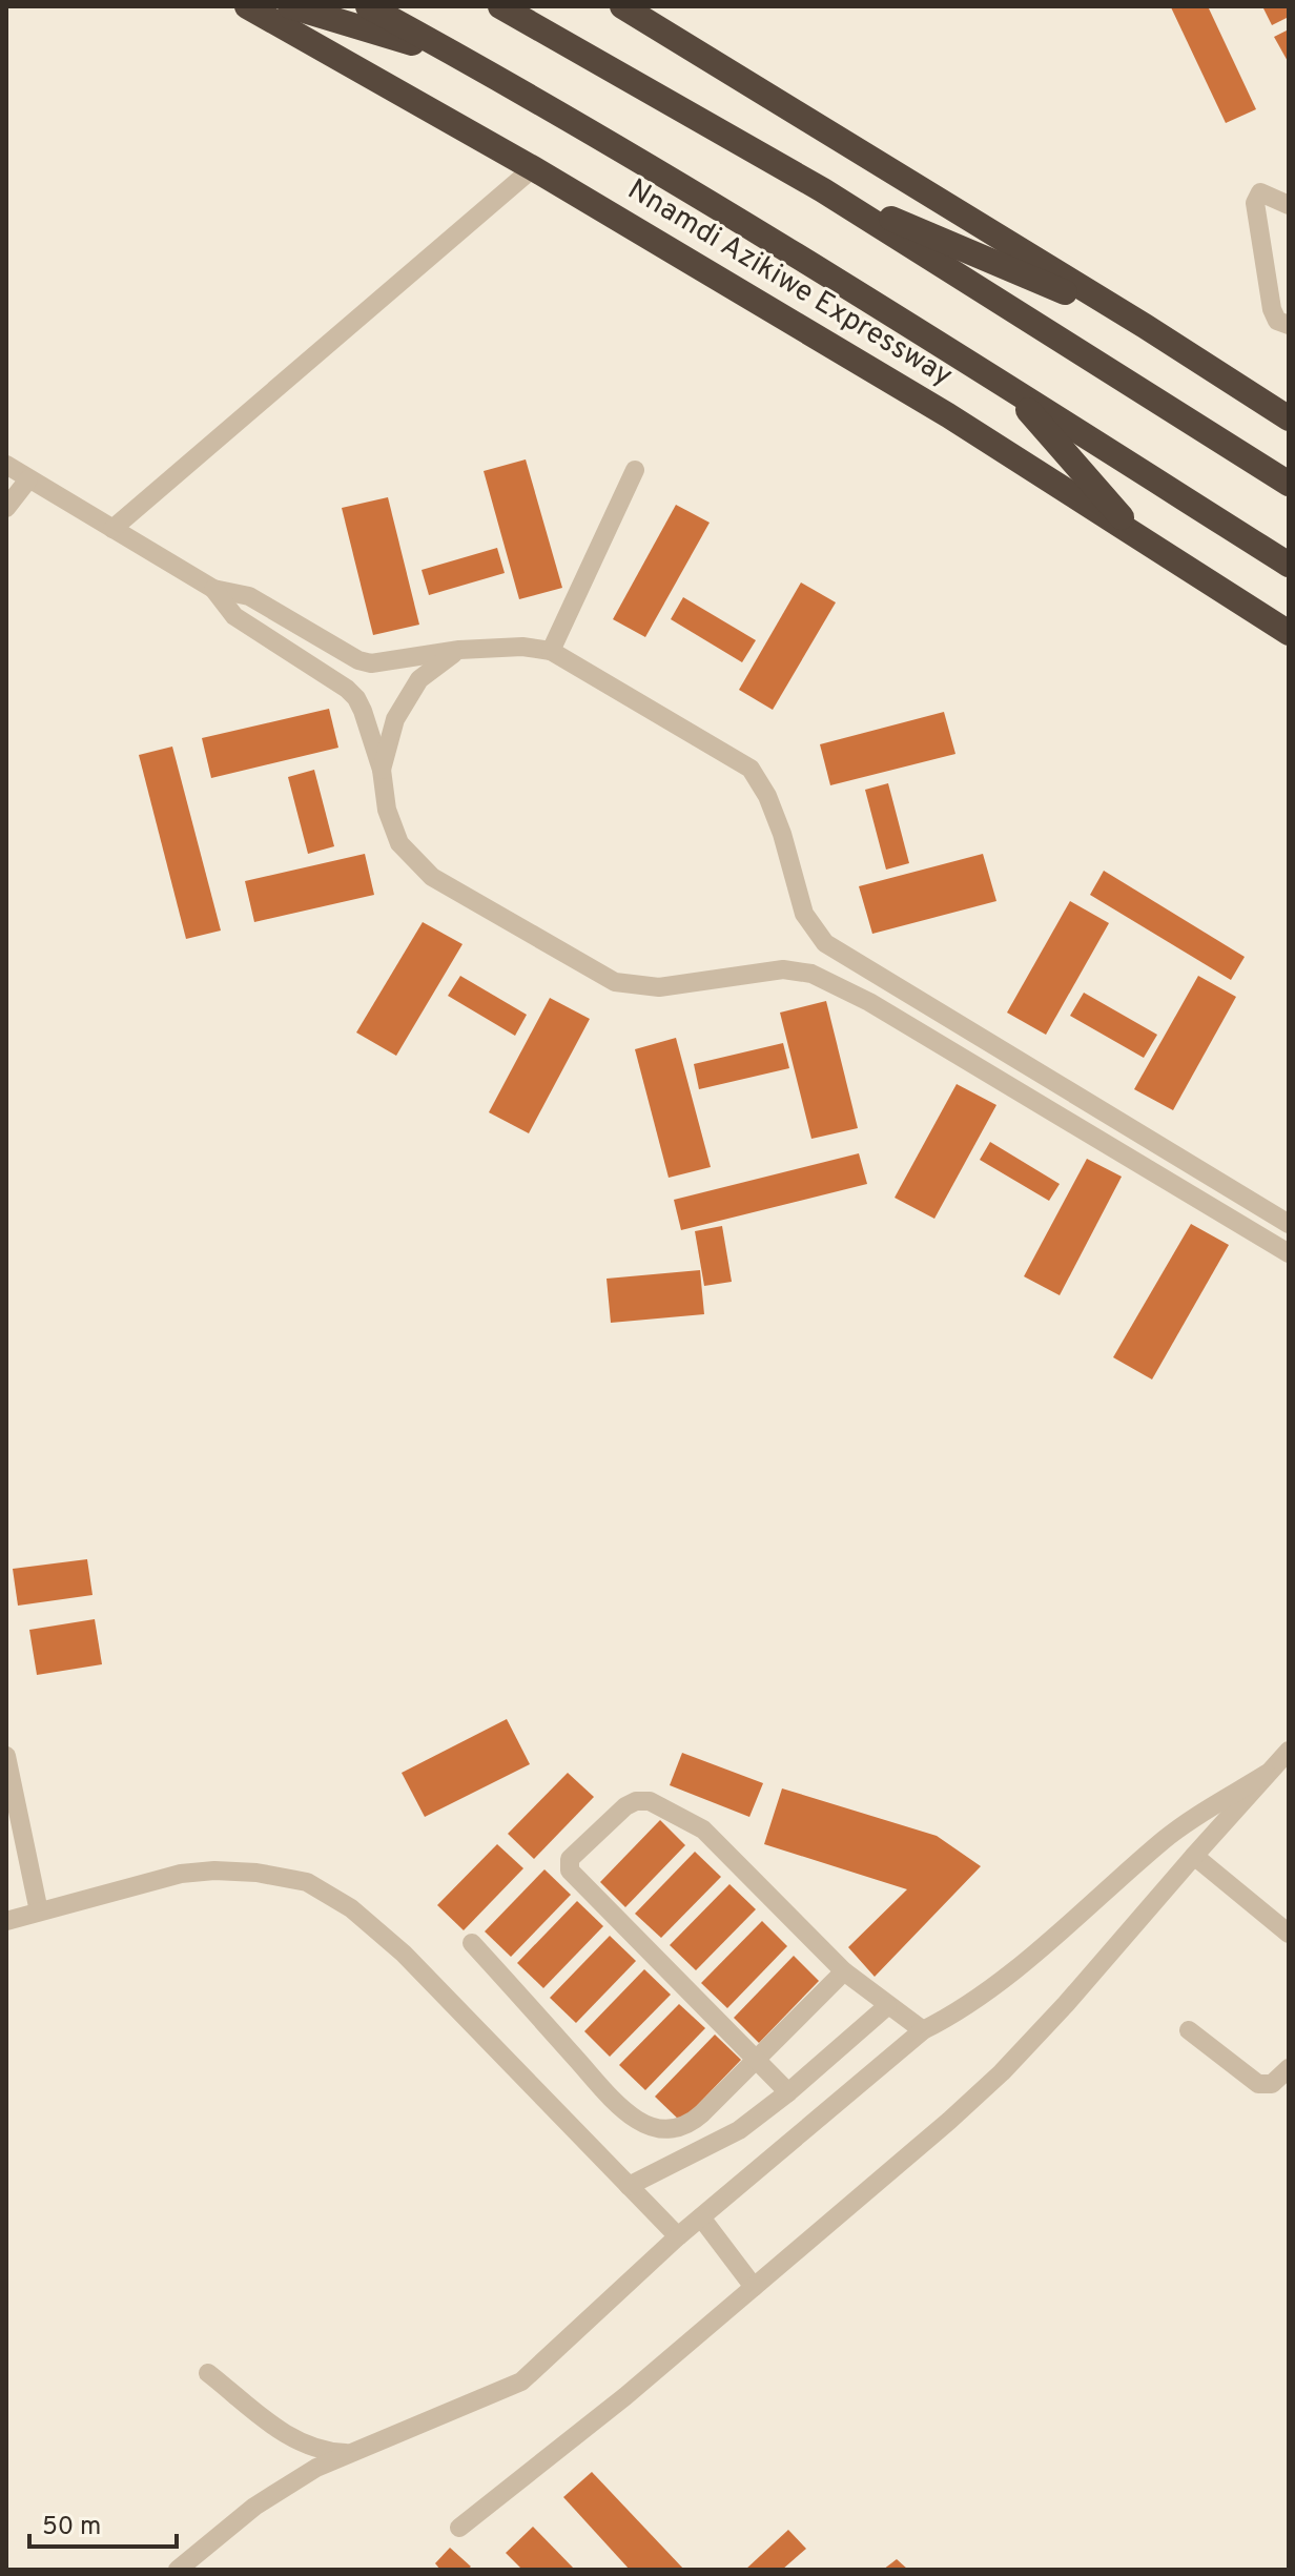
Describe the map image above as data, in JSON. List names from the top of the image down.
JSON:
{
  "streets": {
    "highway": ["Nnamdi Azikiwe Expressway"]
  },
  "scale_bar": "50 m"
}
